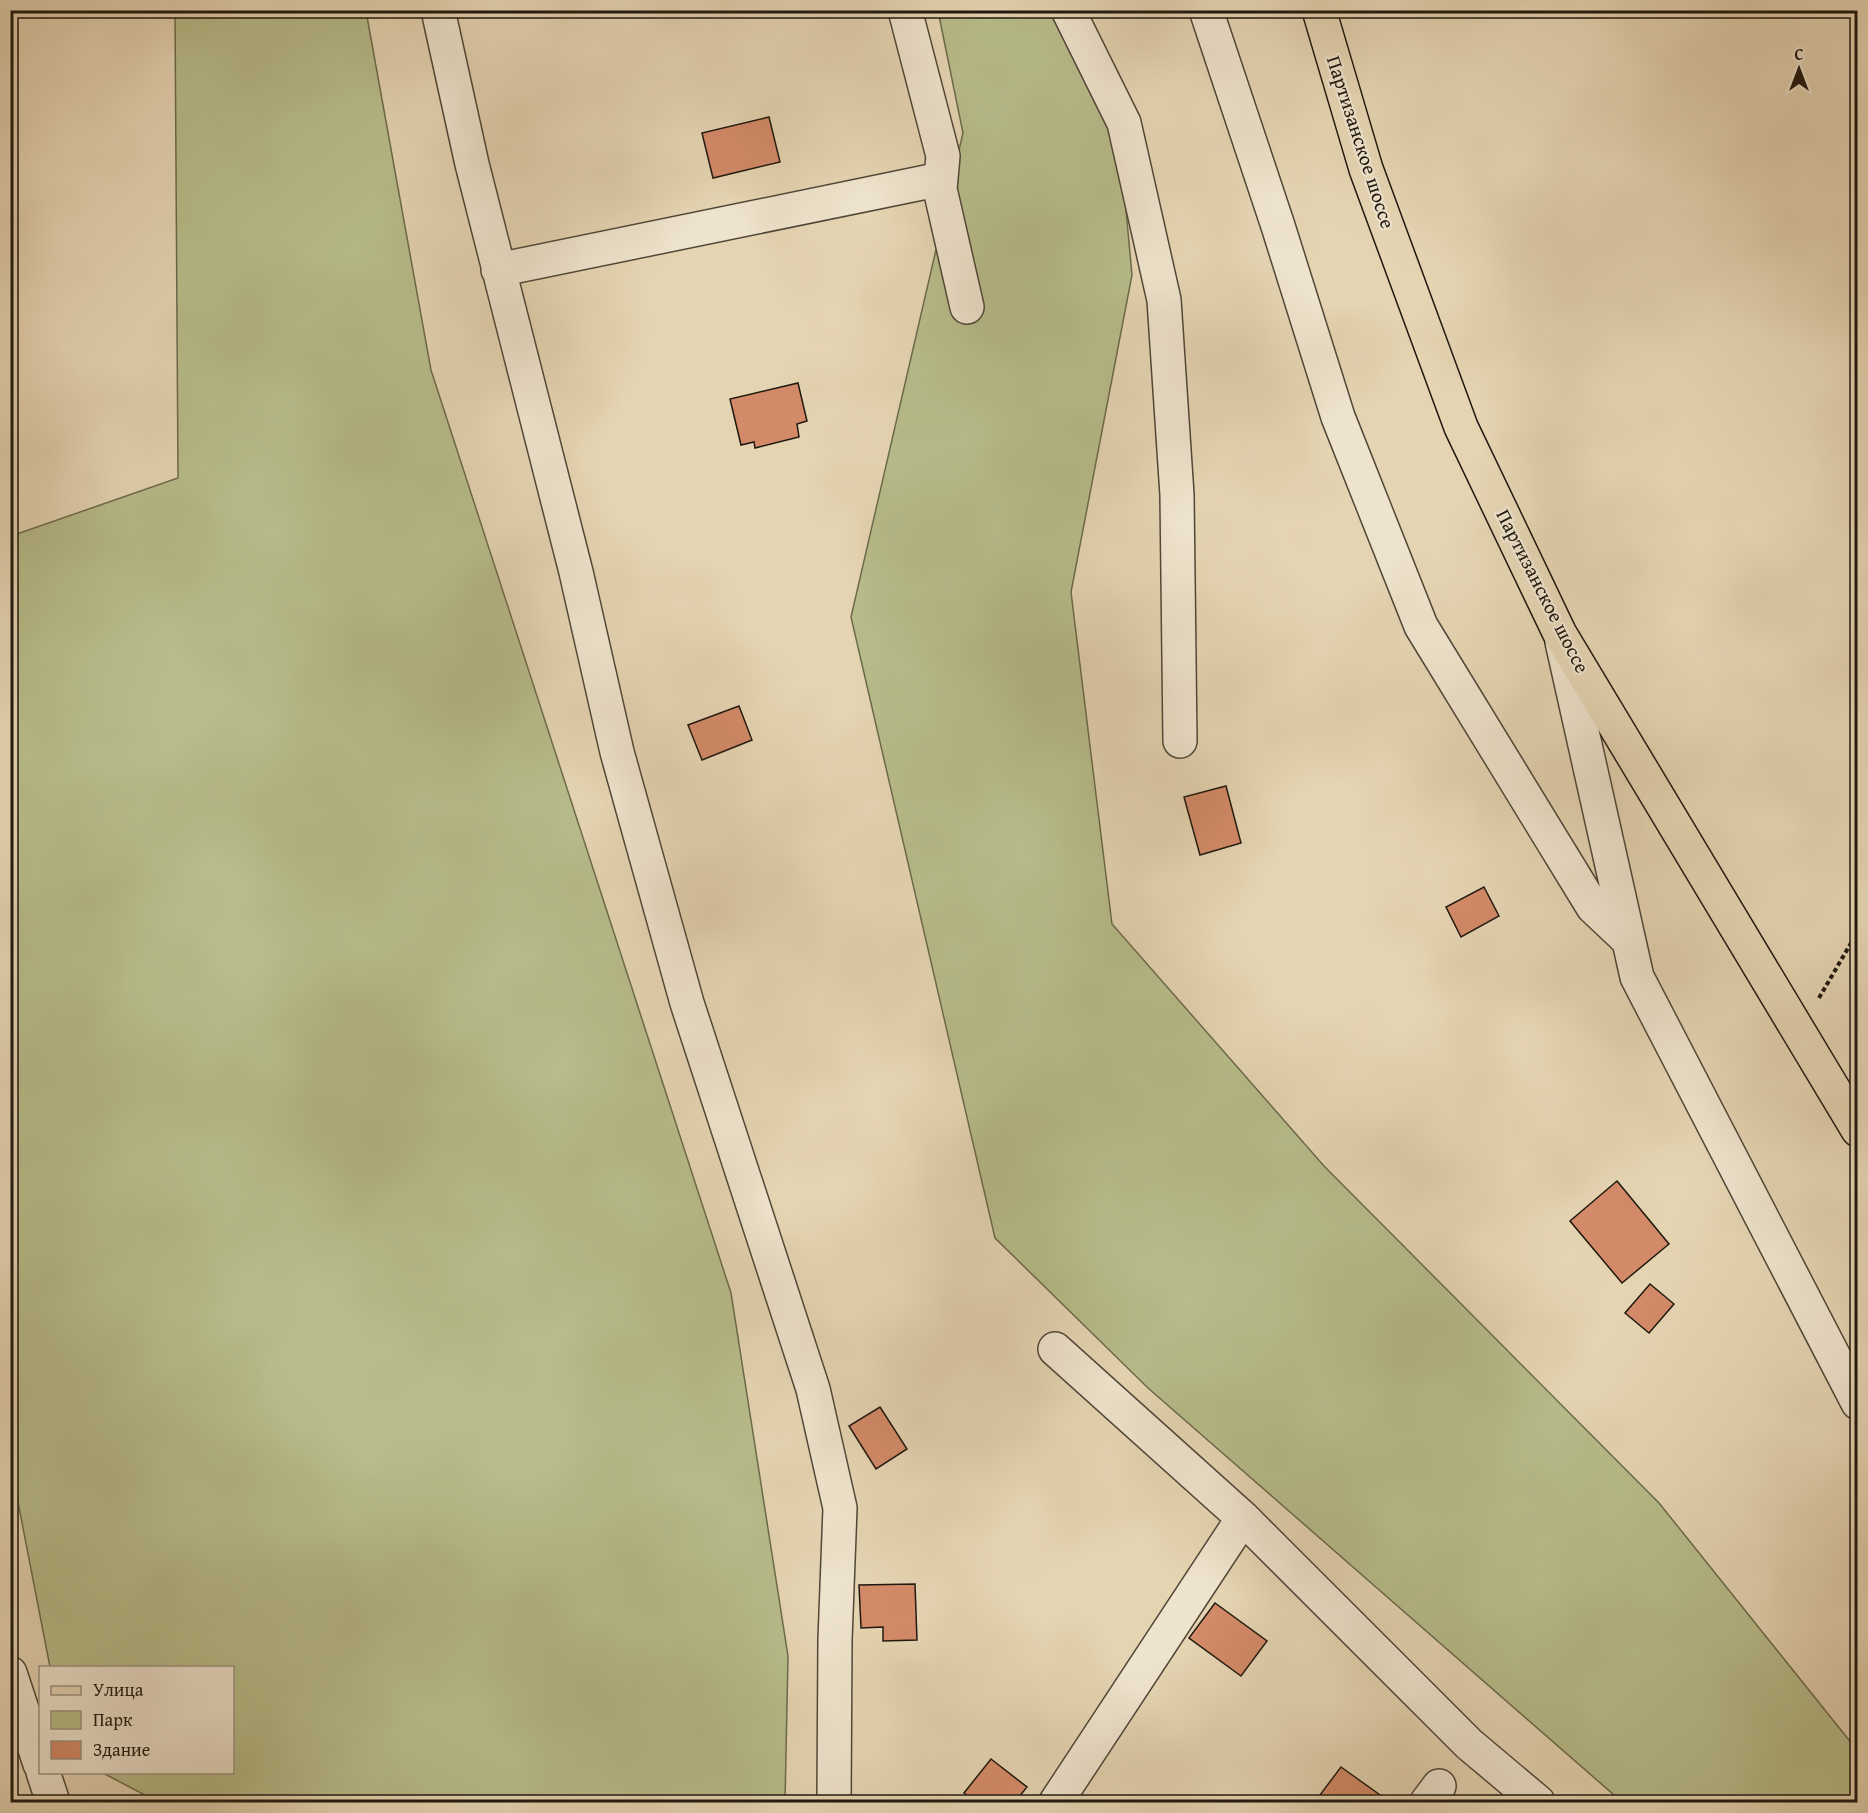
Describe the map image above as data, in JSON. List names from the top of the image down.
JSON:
{
  "streets": {
    "main road": ["Партизанское шоссе"]
  },
  "legend": ["Улица", "Парк", "Здание"],
  "north": "top"
}
